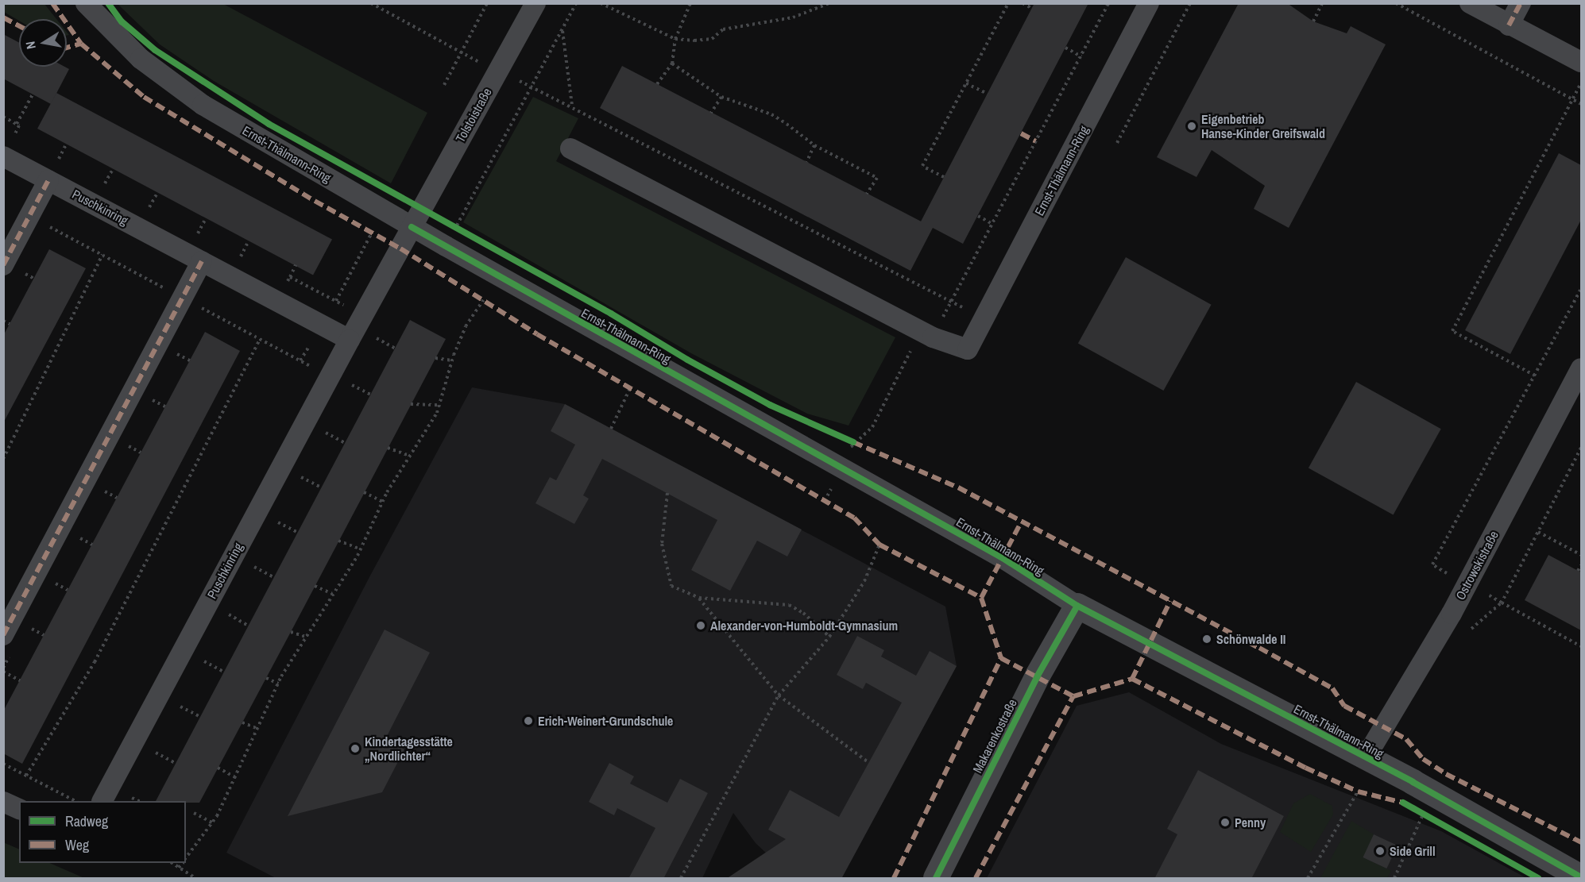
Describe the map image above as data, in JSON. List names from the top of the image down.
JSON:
{
  "streets": {
    "street": [
      "Tolstoistraße",
      "Ernst-Thälmann-Ring",
      "Puschkinring",
      "Ostrowskistraße",
      "Makarenkostraße"
    ]
  },
  "crossings": [
    ["Tolstoistraße", "Ernst-Thälmann-Ring"],
    ["Tolstoistraße", "Puschkinring"],
    ["Ernst-Thälmann-Ring", "Puschkinring"],
    ["Ernst-Thälmann-Ring", "Ostrowskistraße"],
    ["Ernst-Thälmann-Ring", "Makarenkostraße"]
  ],
  "places": [
    "Eigenbetrieb Hanse-Kinder Greifswald",
    "Alexander-von-Humboldt-Gymnasium",
    "Schönwalde II",
    "Erich-Weinert-Grundschule",
    "Kindertagesstätte „Nordlichter“",
    "Penny",
    "Side Grill"
  ],
  "legend": ["Radweg", "Weg"],
  "north": "left"
}
